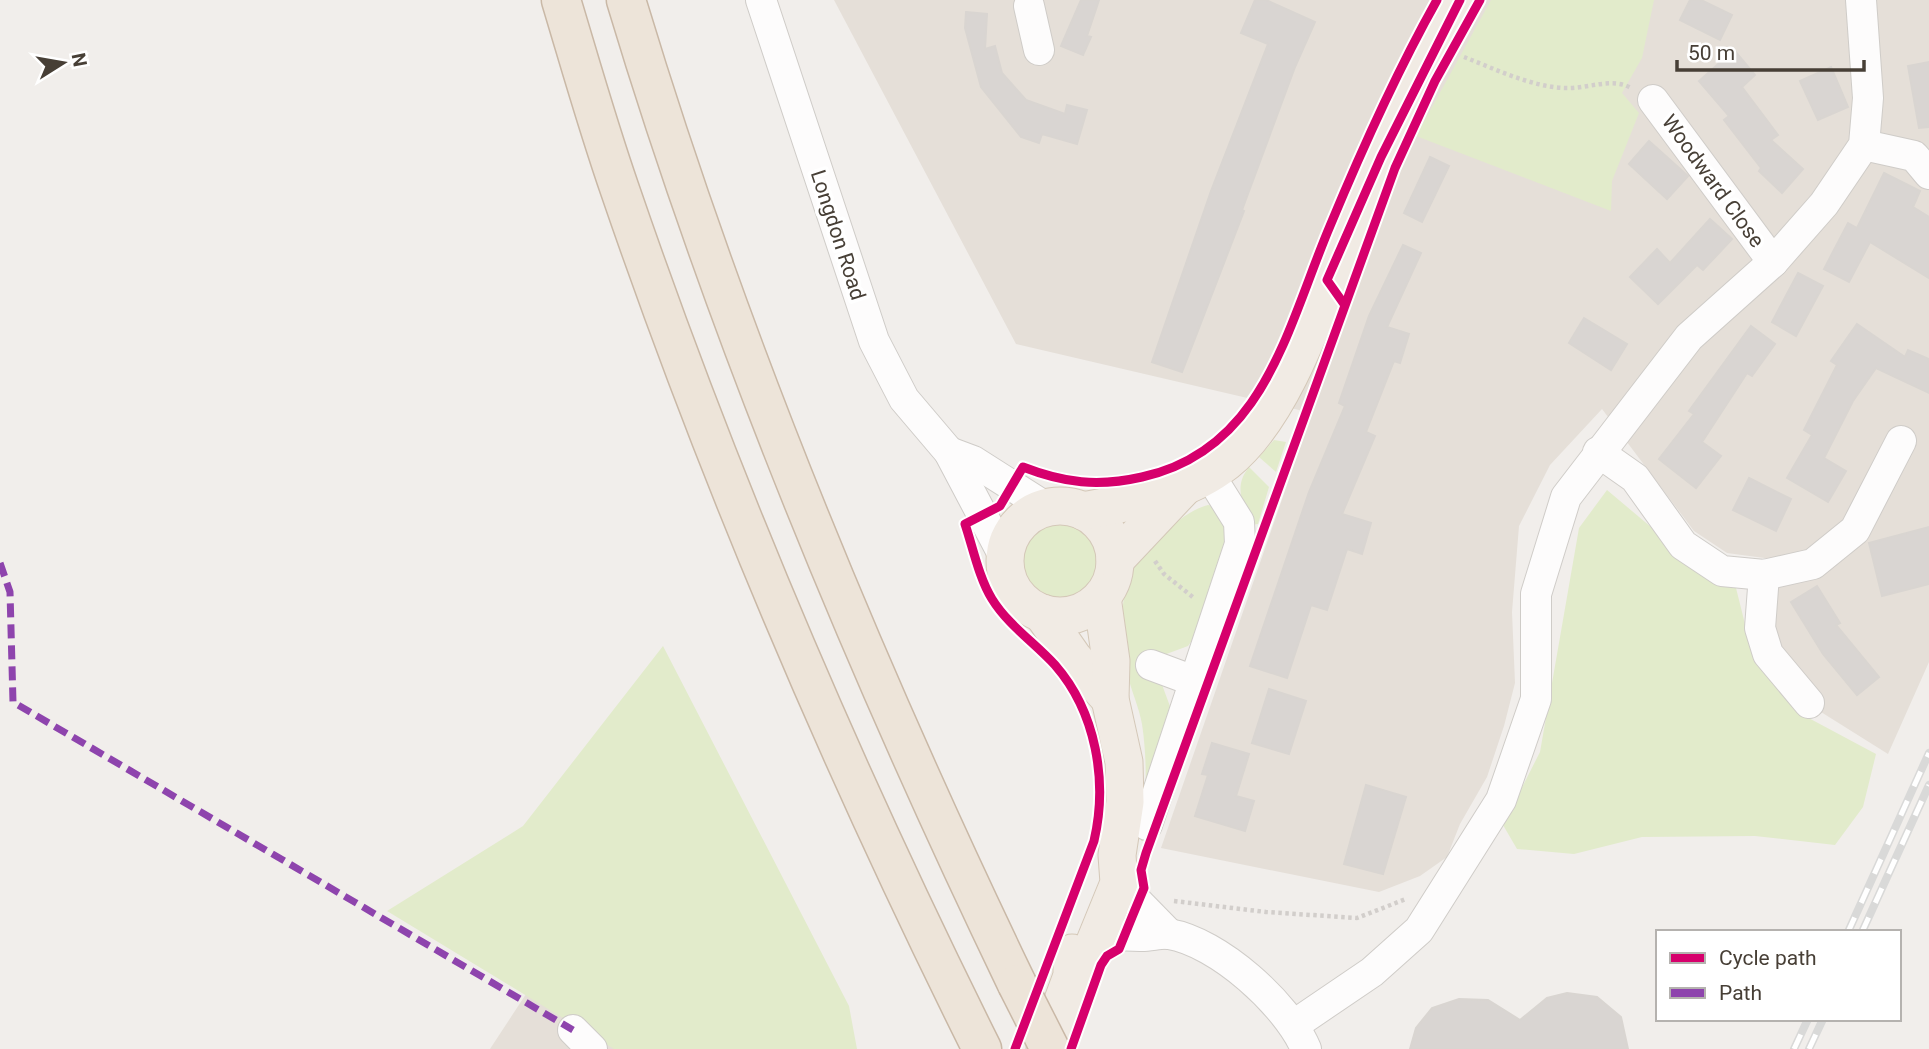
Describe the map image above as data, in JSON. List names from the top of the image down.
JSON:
{
  "streets": {
    "street": ["Woodward Close", "Longdon Road"]
  },
  "legend": ["Cycle path", "Path"],
  "scale_bar": "50 m",
  "north": "right"
}
